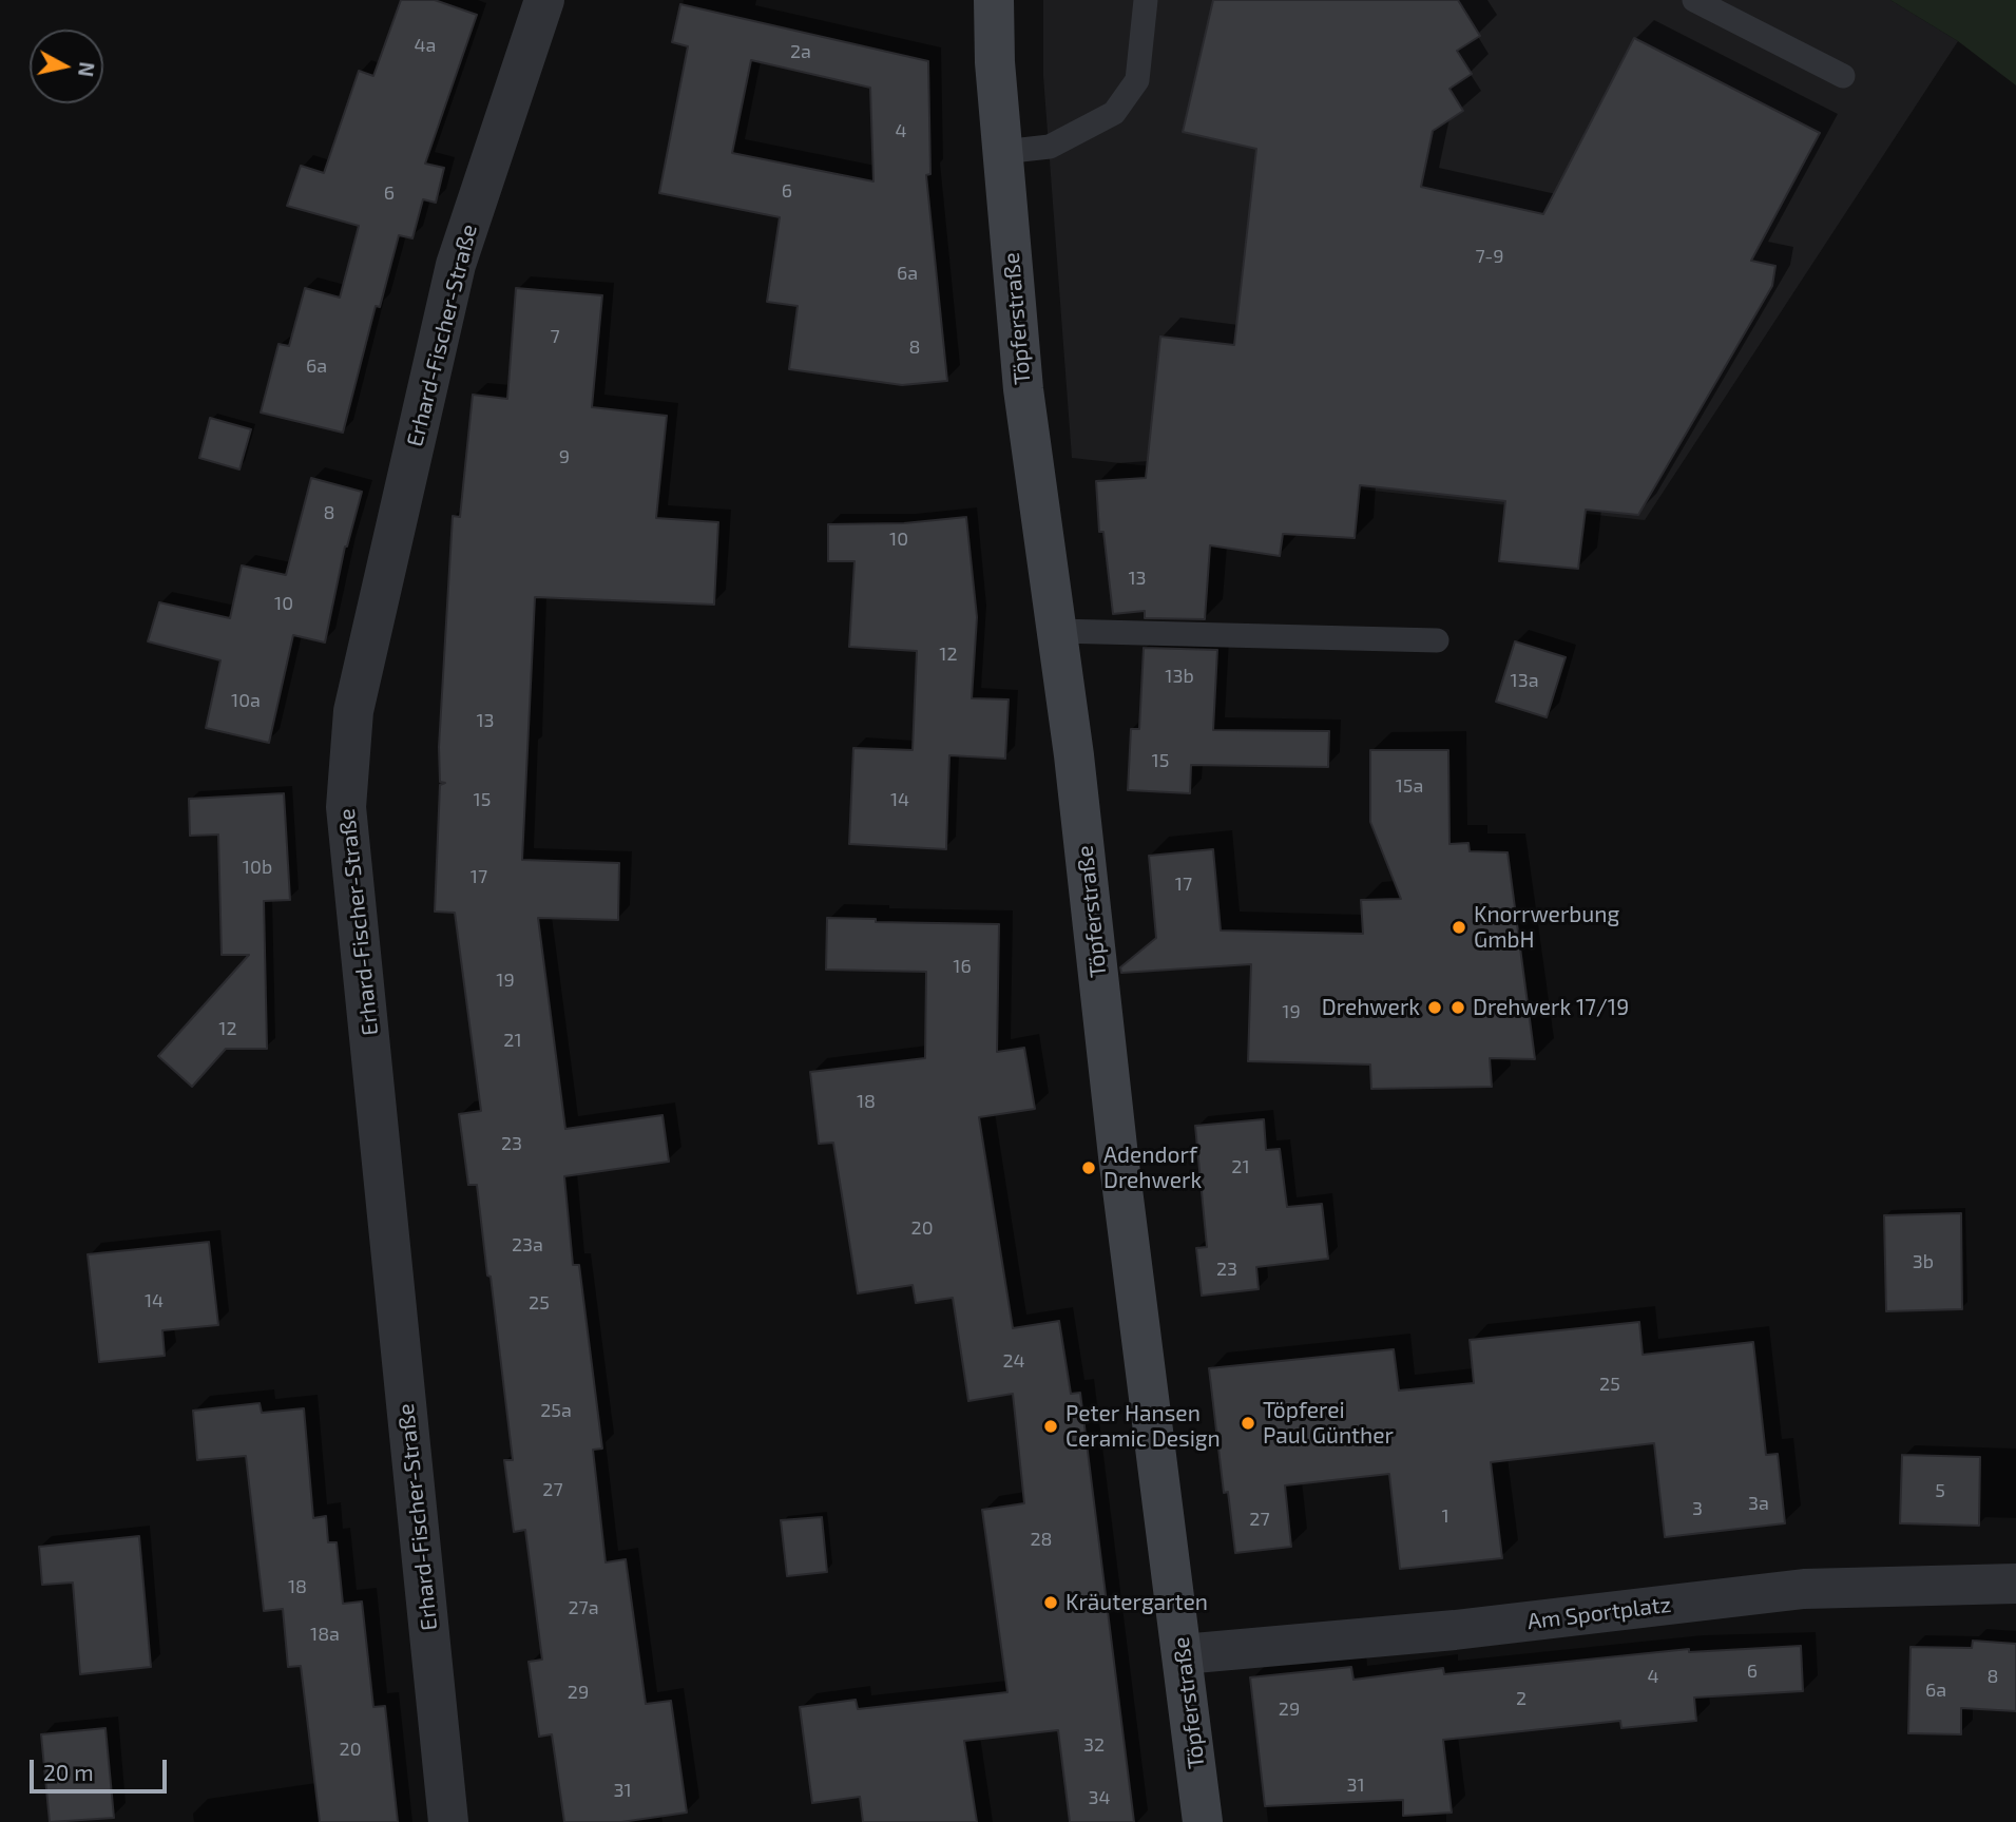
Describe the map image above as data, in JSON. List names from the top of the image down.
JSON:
{
  "streets": {
    "main road": ["Töpferstraße"],
    "street": ["Erhard-Fischer-Straße", "Am Sportplatz"]
  },
  "crossings": [
    ["Töpferstraße", "Am Sportplatz"]
  ],
  "places": [
    "Knorrwerbung GmbH",
    "Drehwerk",
    "Drehwerk 17/19",
    "Adendorf Drehwerk",
    "Töpferei Paul Günther",
    "Peter Hansen Ceramic Design",
    "Kräutergarten"
  ],
  "house_numbers": [
    "4a",
    "2a",
    "4",
    "6",
    "6",
    "7-9",
    "6a",
    "7",
    "8",
    "6a",
    "9",
    "8",
    "10",
    "13",
    "10",
    "12",
    "13b",
    "13a",
    "10a",
    "13",
    "15",
    "15a",
    "15",
    "14",
    "10b",
    "17",
    "17",
    "16",
    "19",
    "19",
    "12",
    "21",
    "18",
    "23",
    "21",
    "20",
    "23a",
    "3b",
    "23",
    "14",
    "25",
    "24",
    "25",
    "25a",
    "27",
    "5",
    "3a",
    "3",
    "1",
    "27",
    "28",
    "18",
    "27a",
    "18a",
    "6",
    "4",
    "8",
    "6a",
    "29",
    "2",
    "29",
    "32",
    "20",
    "31",
    "31",
    "34"
  ],
  "scale_bar": "20 m",
  "north": "right"
}
